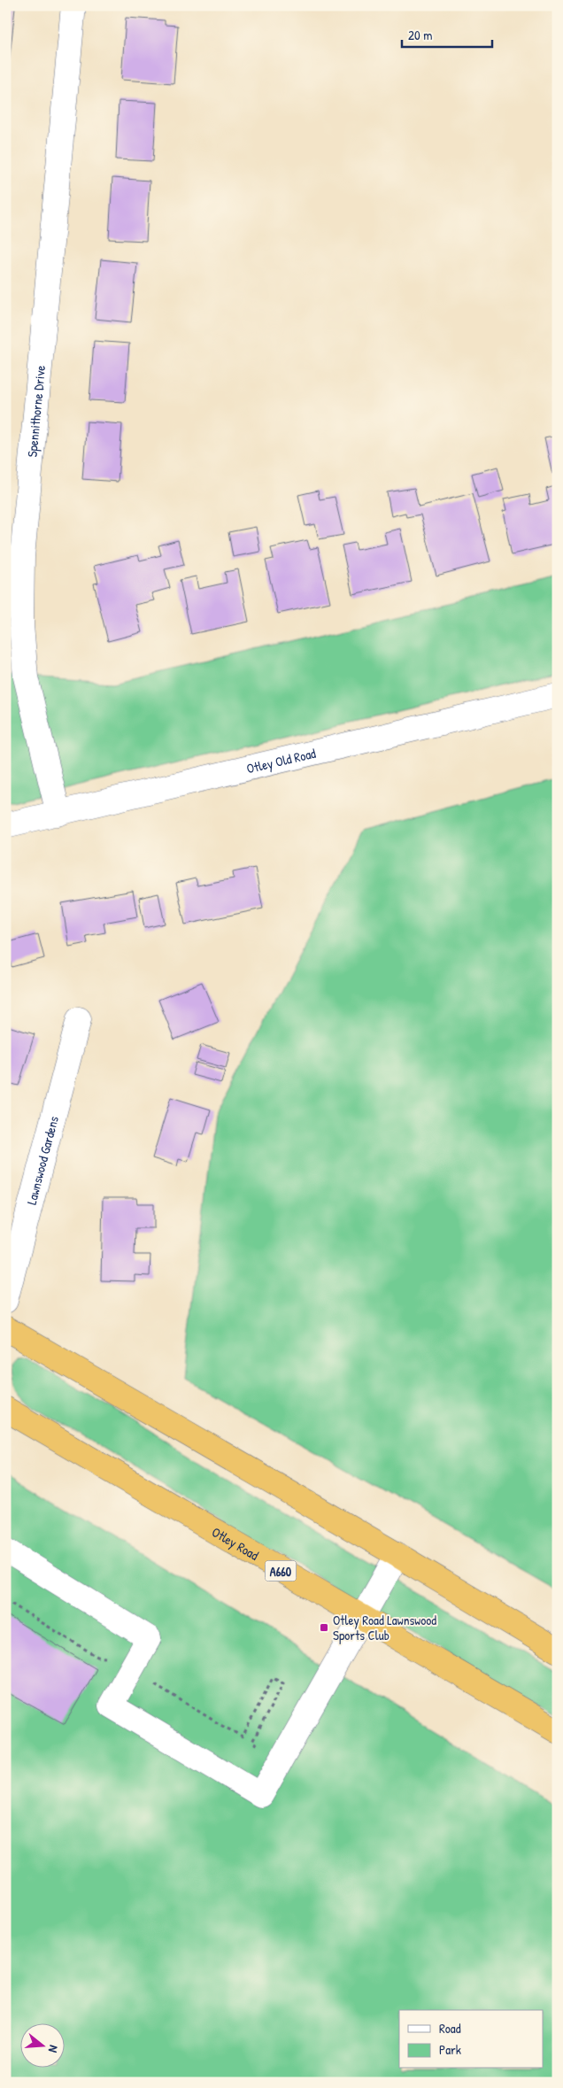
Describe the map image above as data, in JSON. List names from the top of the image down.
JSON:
{
  "streets": {
    "highway": ["Otley Road", "A660"],
    "street": ["Spennithorne Drive", "Otley Old Road", "Lawnswood Gardens"]
  },
  "crossings": [
    ["Spennithorne Drive", "Otley Old Road"]
  ],
  "places": {
    "transit": ["Otley Road Lawnswood Sports Club"]
  },
  "legend": ["Road", "Park"],
  "scale_bar": "20 m",
  "north": "right"
}
